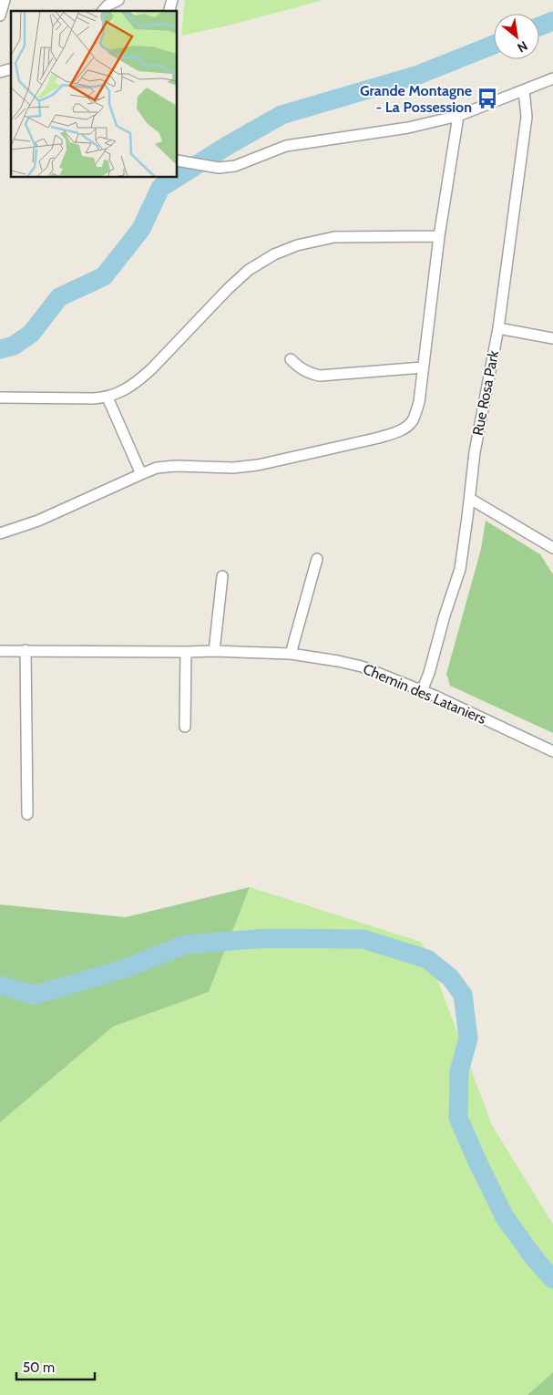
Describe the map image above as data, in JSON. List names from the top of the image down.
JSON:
{
  "streets": {
    "street": ["Rue Rosa Park", "Chemin des Lataniers"]
  },
  "crossings": [
    ["Rue Rosa Park", "Chemin des Lataniers"]
  ],
  "places": {
    "bus stop": ["Grande Montagne - La Possession"]
  },
  "scale_bar": "50 m",
  "north": "bottom right"
}
